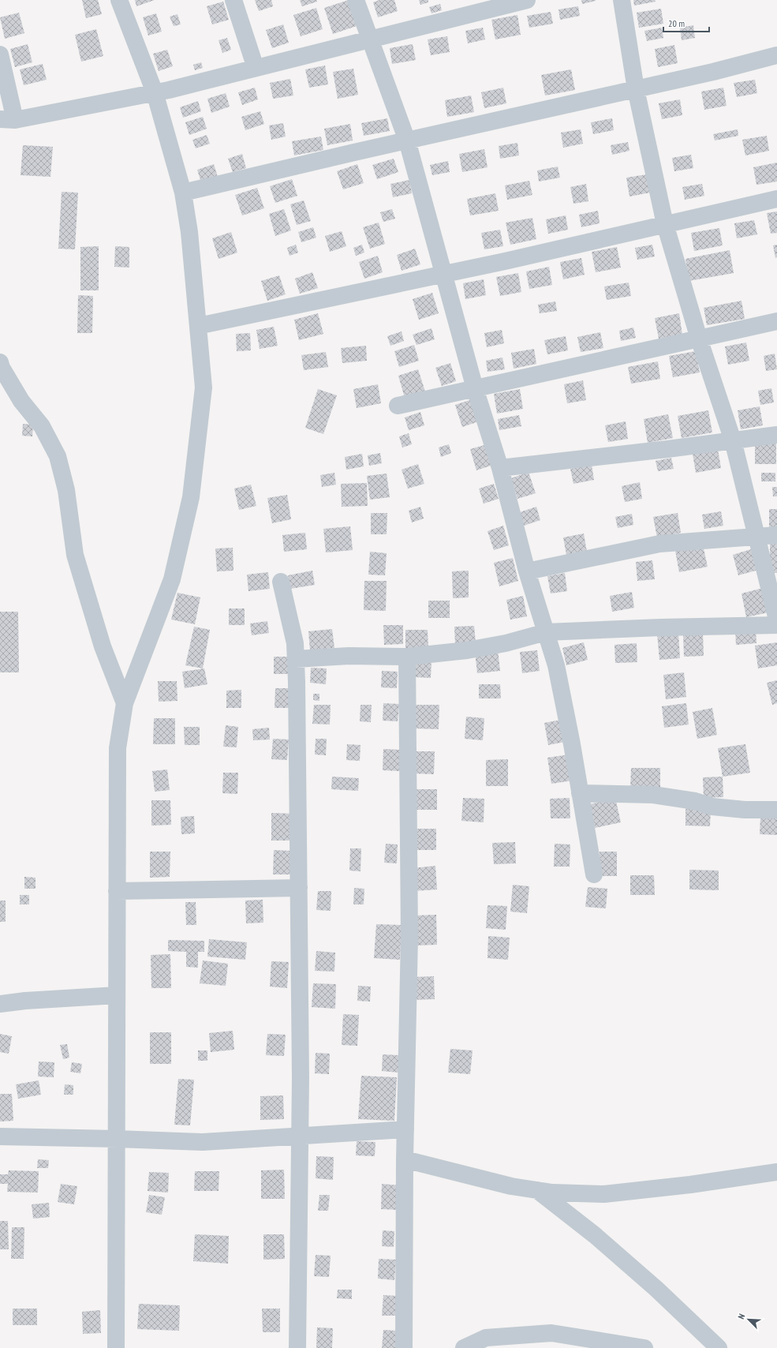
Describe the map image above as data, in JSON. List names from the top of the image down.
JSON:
{
  "scale_bar": "20 m",
  "north": "top left"
}
